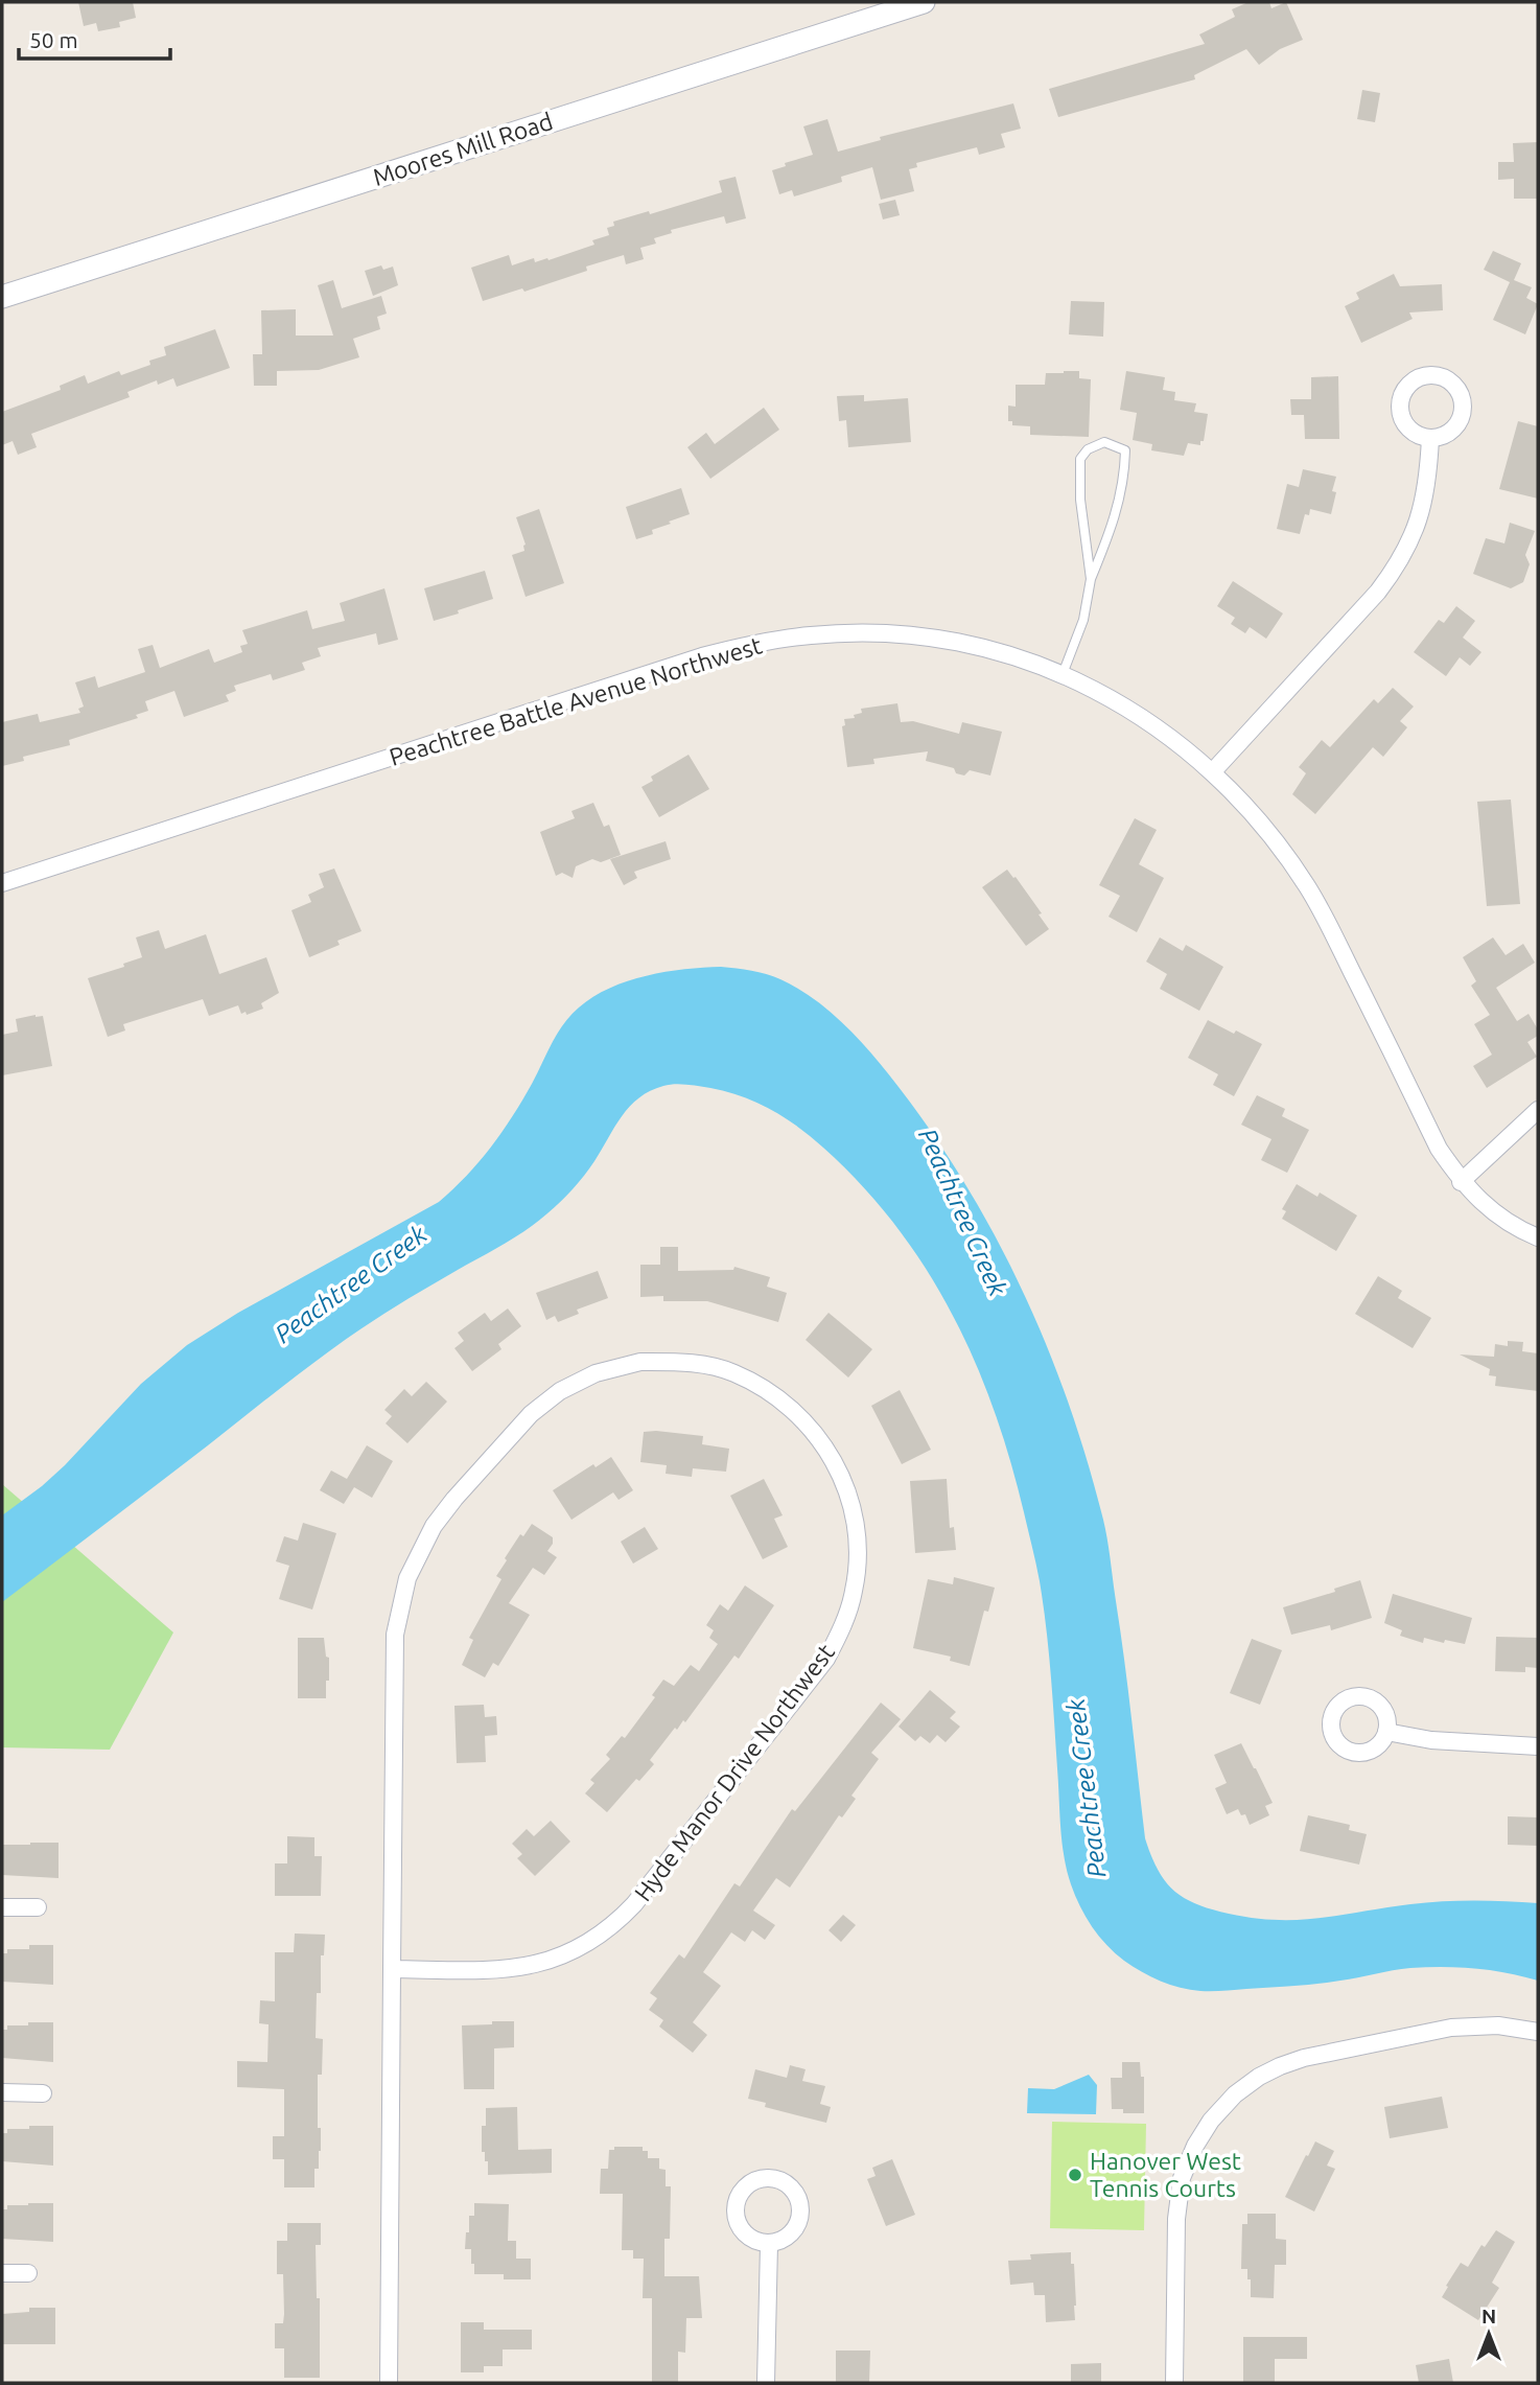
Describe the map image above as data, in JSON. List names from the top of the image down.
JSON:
{
  "streets": {
    "street": ["Moores Mill Road", "Peachtree Battle Avenue Northwest", "Hyde Manor Drive Northwest"]
  },
  "water": ["Peachtree Creek"],
  "places": ["Hanover West Tennis Courts"],
  "scale_bar": "50 m",
  "north": "top"
}
